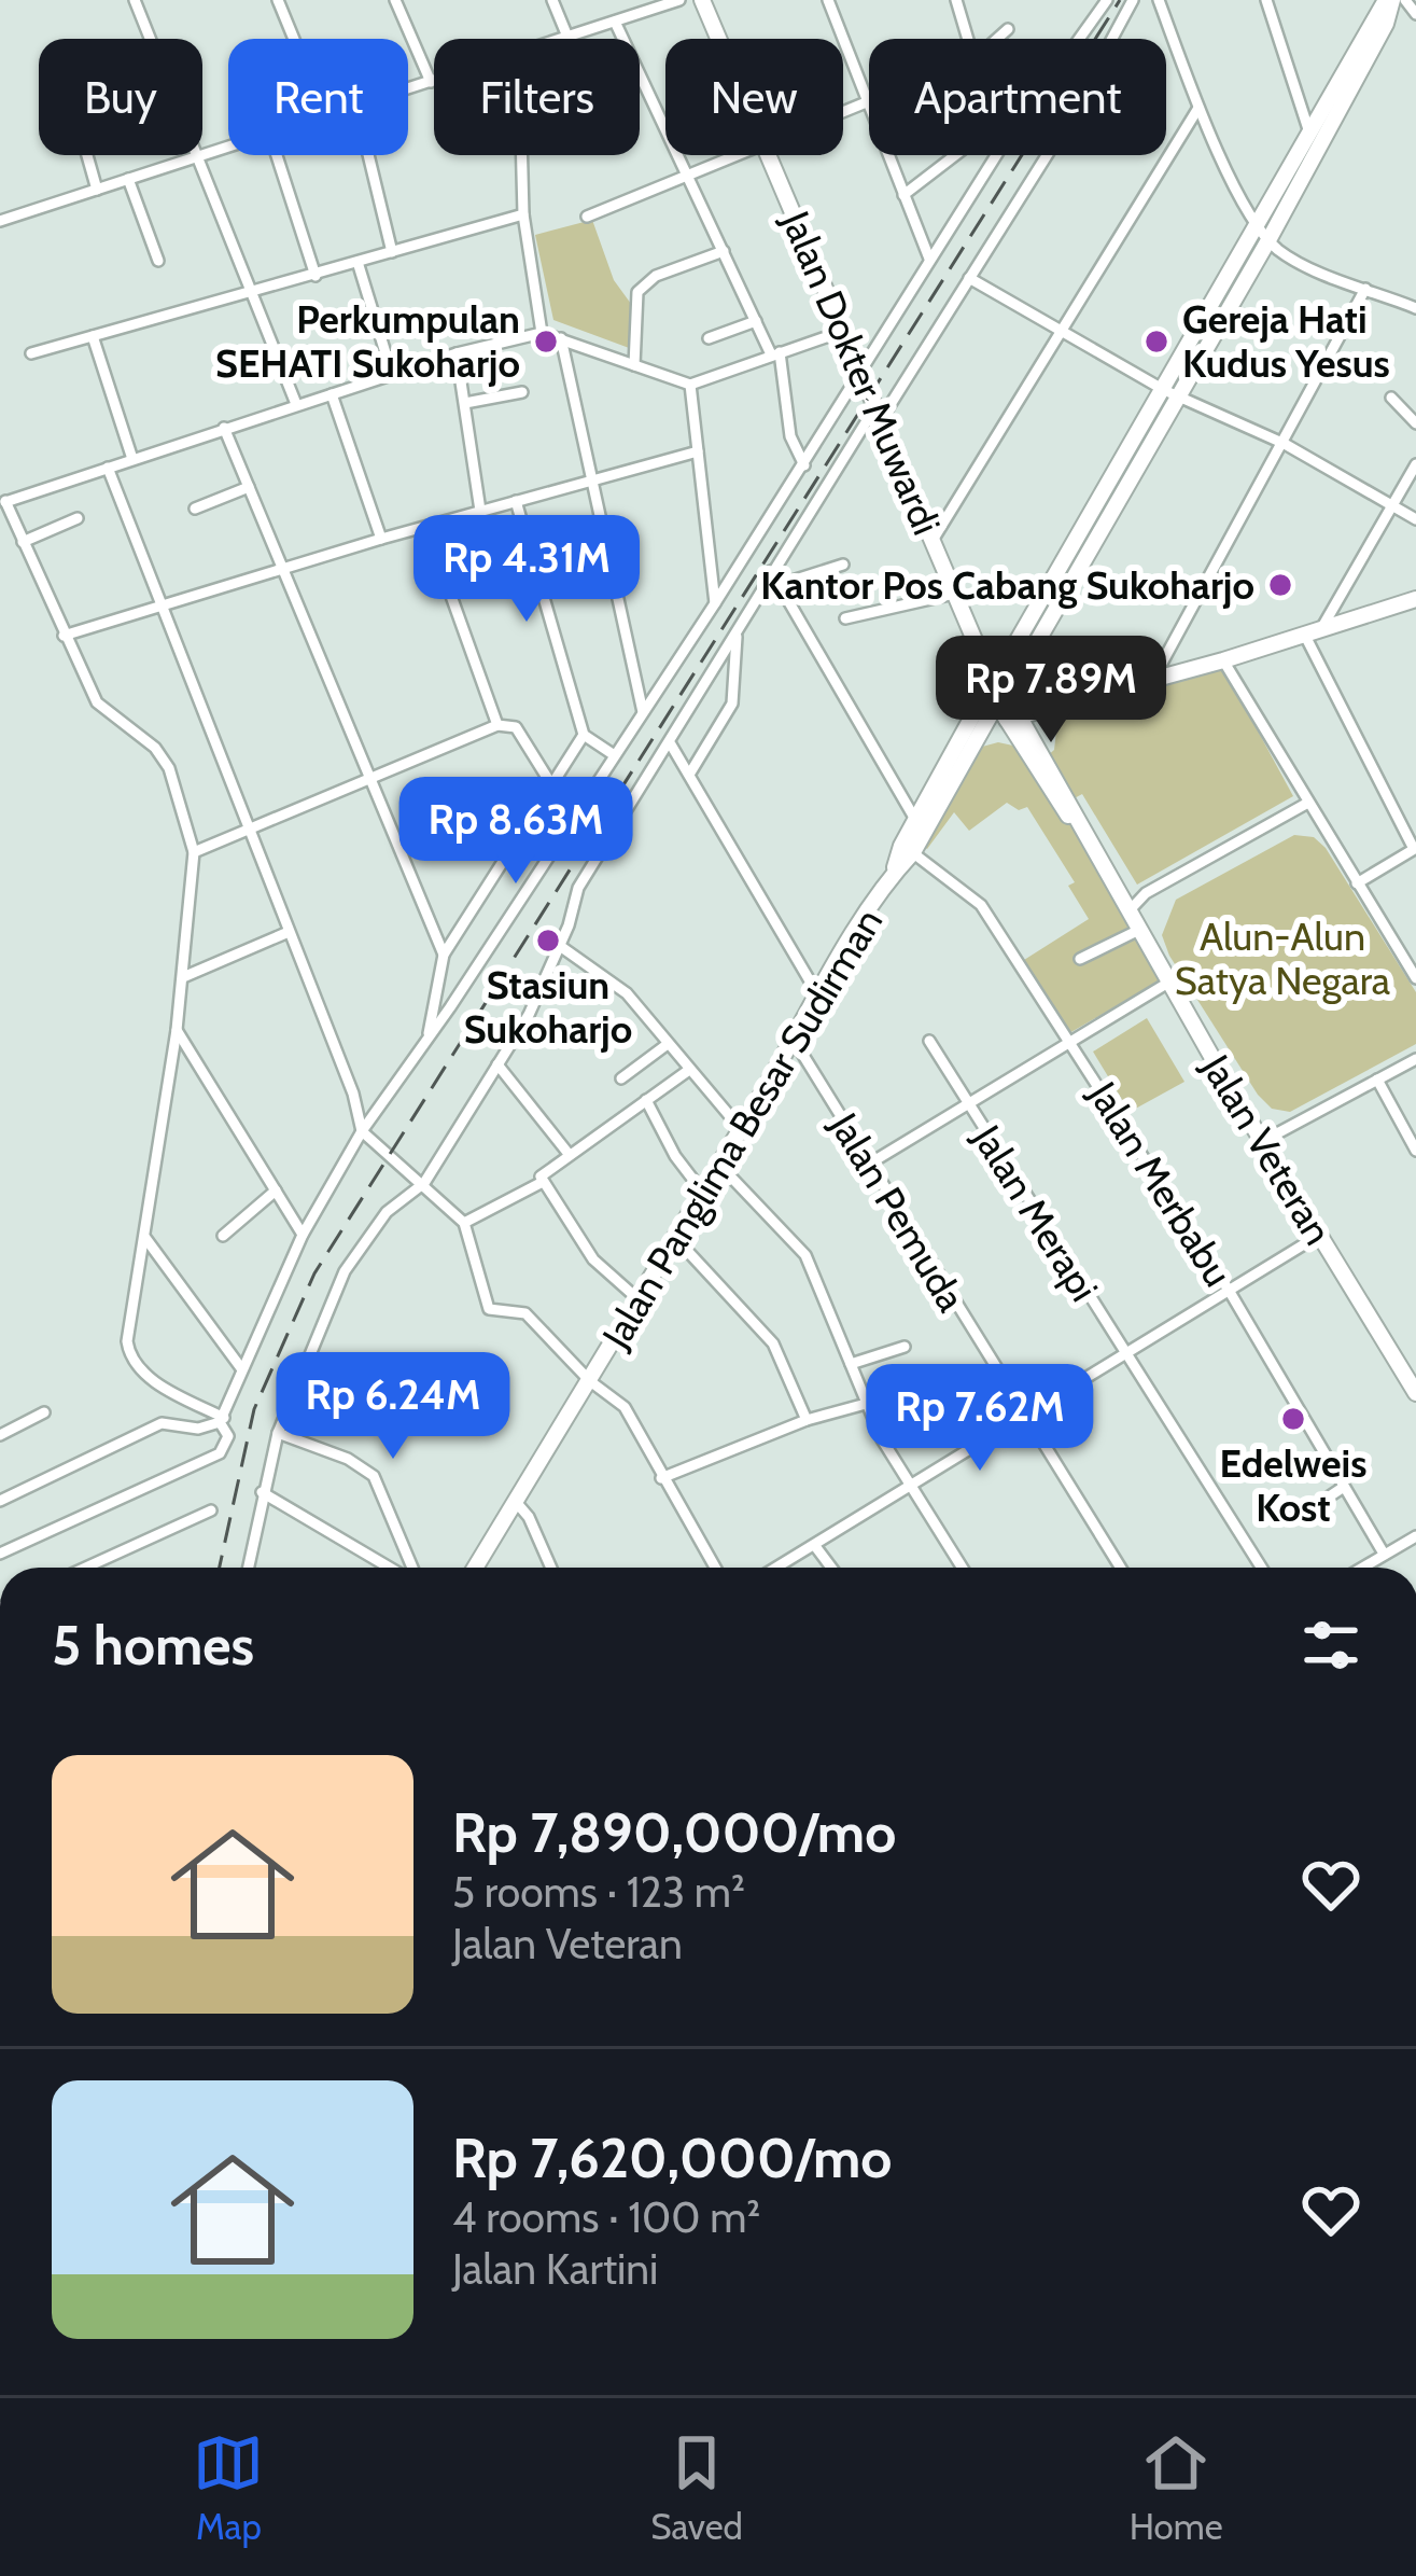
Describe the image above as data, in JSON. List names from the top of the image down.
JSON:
{
  "streets": {
    "main road": ["Jalan Dokter Muwardi", "Jalan Panglima Besar Sudirman", "Jalan Veteran"],
    "street": ["Jalan Merbabu", "Jalan Pemuda", "Jalan Merapi"]
  },
  "crossings": [
    ["Jalan Dokter Muwardi", "Jalan Panglima Besar Sudirman"],
    ["Jalan Dokter Muwardi", "Jalan Veteran"],
    ["Jalan Panglima Besar Sudirman", "Jalan Veteran"],
    ["Jalan Panglima Besar Sudirman", "Jalan Merbabu"],
    ["Jalan Panglima Besar Sudirman", "Jalan Pemuda"]
  ],
  "parks": ["Alun-Alun Satya Negara"],
  "places": [
    "Perkumpulan SEHATI Sukoharjo",
    "Gereja Hati Kudus Yesus",
    "Kantor Pos Cabang Sukoharjo",
    "Stasiun Sukoharjo",
    "Edelweis Kost"
  ],
  "page": {
    "chip": [
      "Buy",
      "Rent",
      "Filters",
      "New",
      "Apartment"
    ],
    "price": [
      "Rp 4.31M",
      "Rp 7.89M",
      "Rp 8.63M",
      "Rp 6.24M",
      "Rp 7.62M"
    ],
    "heading": "5 homes",
    "list": [
      {
        "name": "Rp 7,890,000/mo",
        "note": "5 rooms · 123 m² · Jalan Veteran"
      },
      {
        "name": "Rp 7,620,000/mo",
        "note": "4 rooms · 100 m² · Jalan Kartini"
      }
    ],
    "tabs": ["Map", "Saved", "Home"]
  }
}
